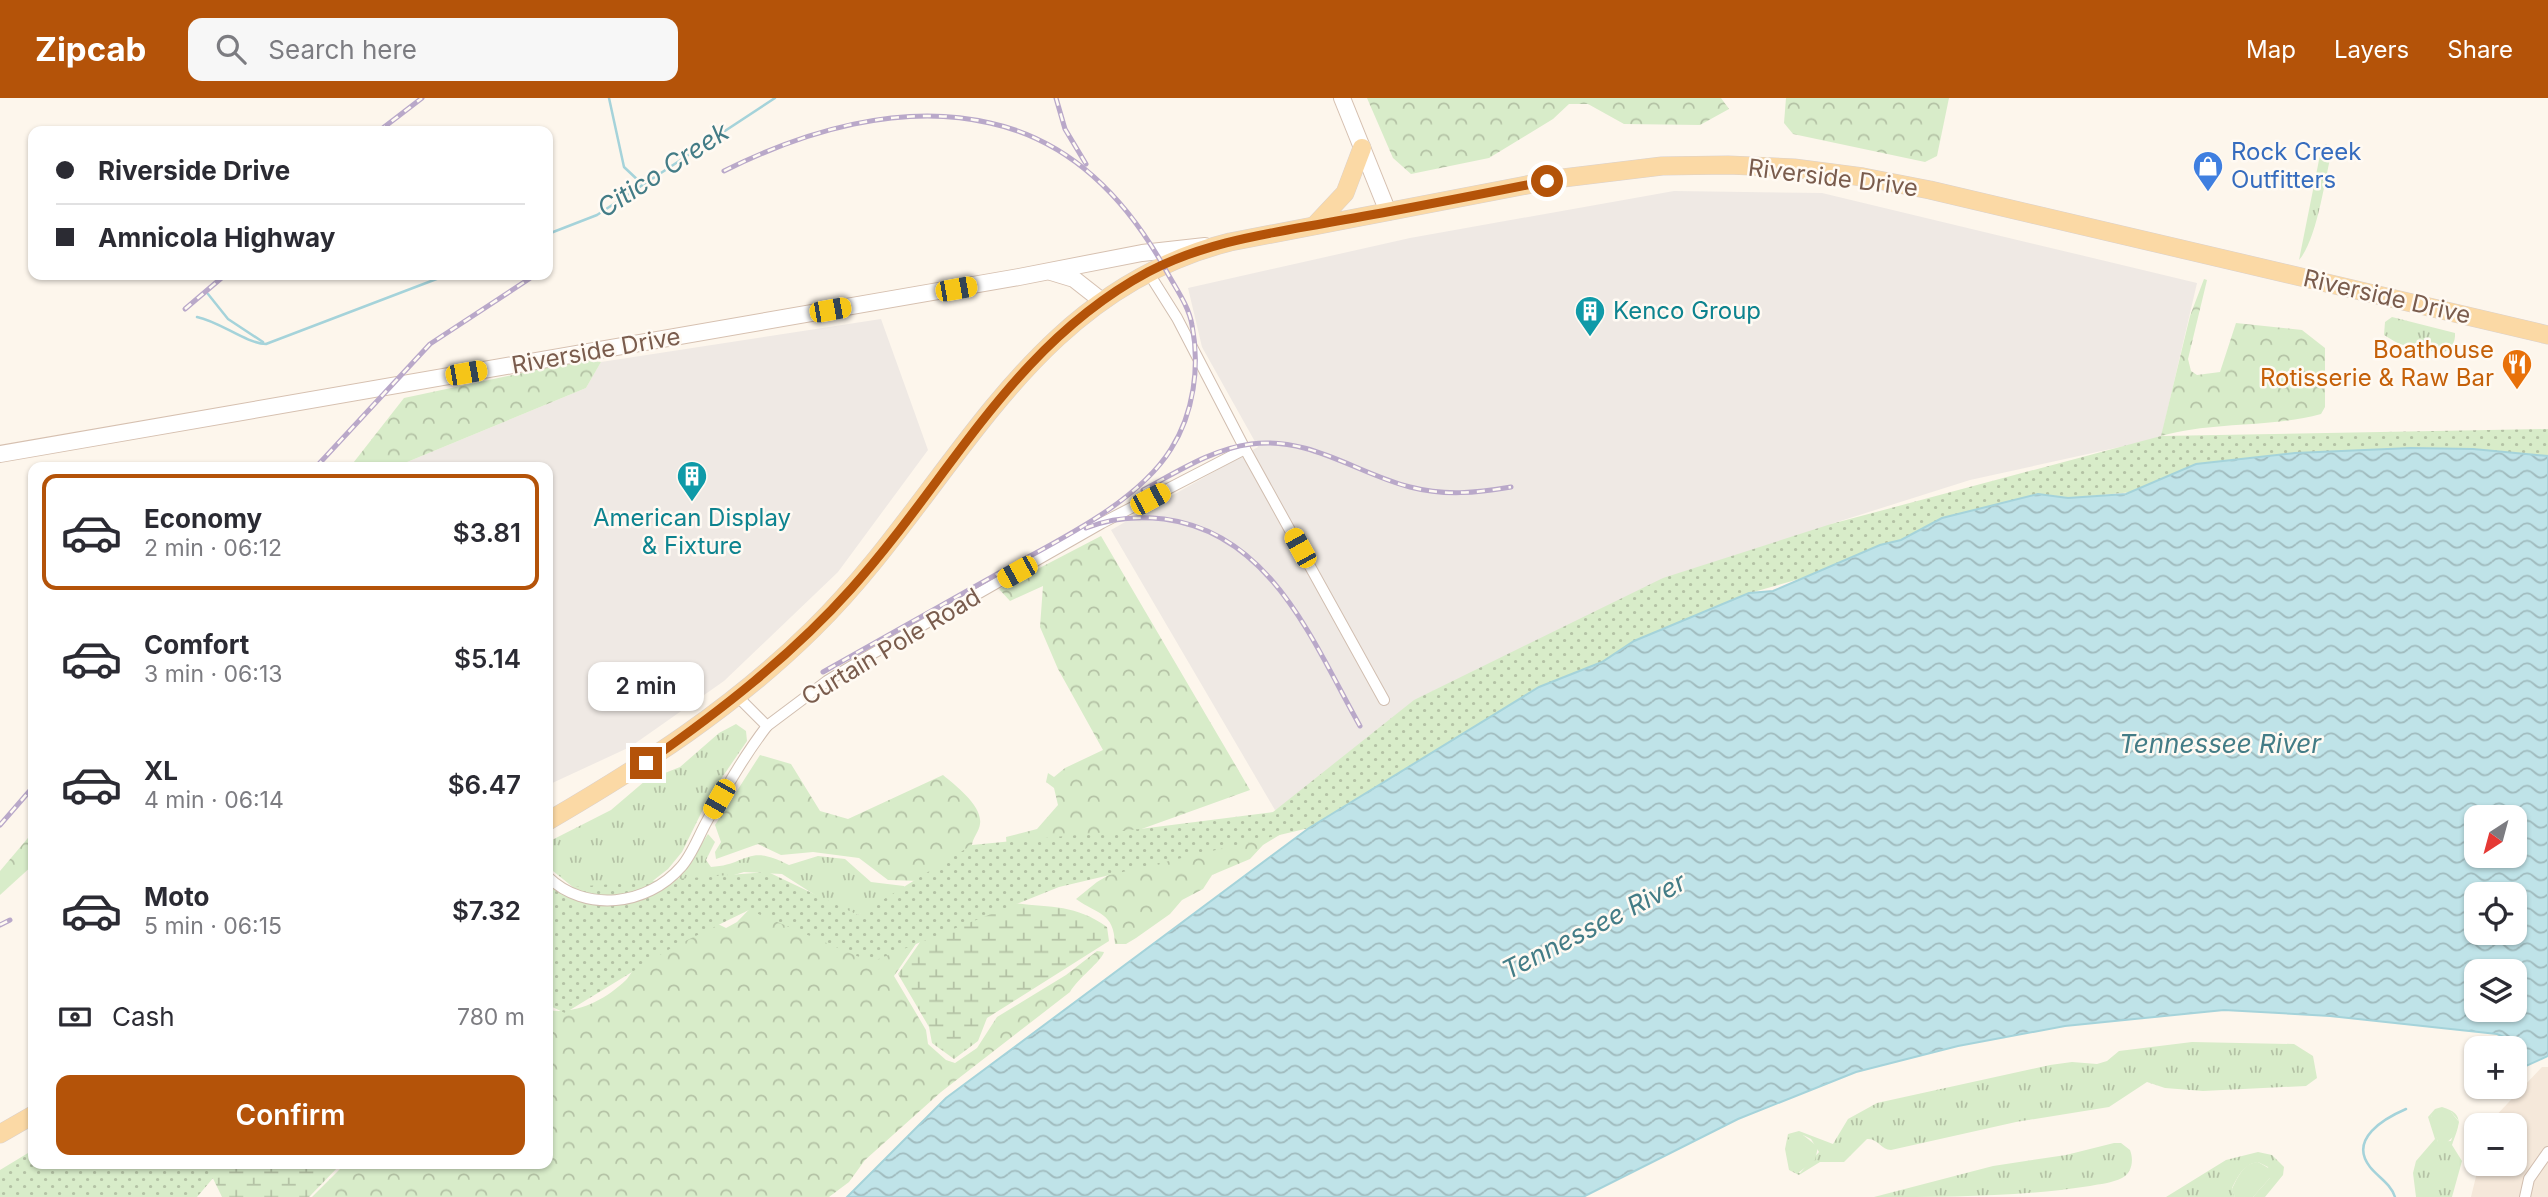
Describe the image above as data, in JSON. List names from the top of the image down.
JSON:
{
  "streets": {
    "main road": ["Riverside Drive"],
    "street": ["Curtain Pole Road"]
  },
  "water": ["Citico Creek", "Tennessee River"],
  "places": {
    "shop": ["Rock Creek Outfitters"],
    "building": ["Kenco Group", "American Display & Fixture"],
    "restaurant": ["Boathouse Rotisserie & Raw Bar"]
  },
  "north": "bottom left",
  "page": {
    "header": "Zipcab",
    "search": "Search here",
    "nav": ["Map", "Layers", "Share"],
    "banner": ["Riverside Drive", "Amnicola Highway"],
    "list": [
      {
        "name": "Economy",
        "note": "2 min · 06:12",
        "value": "$3.81"
      },
      {
        "name": "Comfort",
        "note": "3 min · 06:13",
        "value": "$5.14"
      },
      {
        "name": "XL",
        "note": "4 min · 06:14",
        "value": "$6.47"
      },
      {
        "name": "Moto",
        "note": "5 min · 06:15",
        "value": "$7.32"
      }
    ],
    "bubble": "2 min",
    "map_buttons": ["+", "−"],
    "pay": ["Cash", "780 m"],
    "buttons": "Confirm"
  }
}
